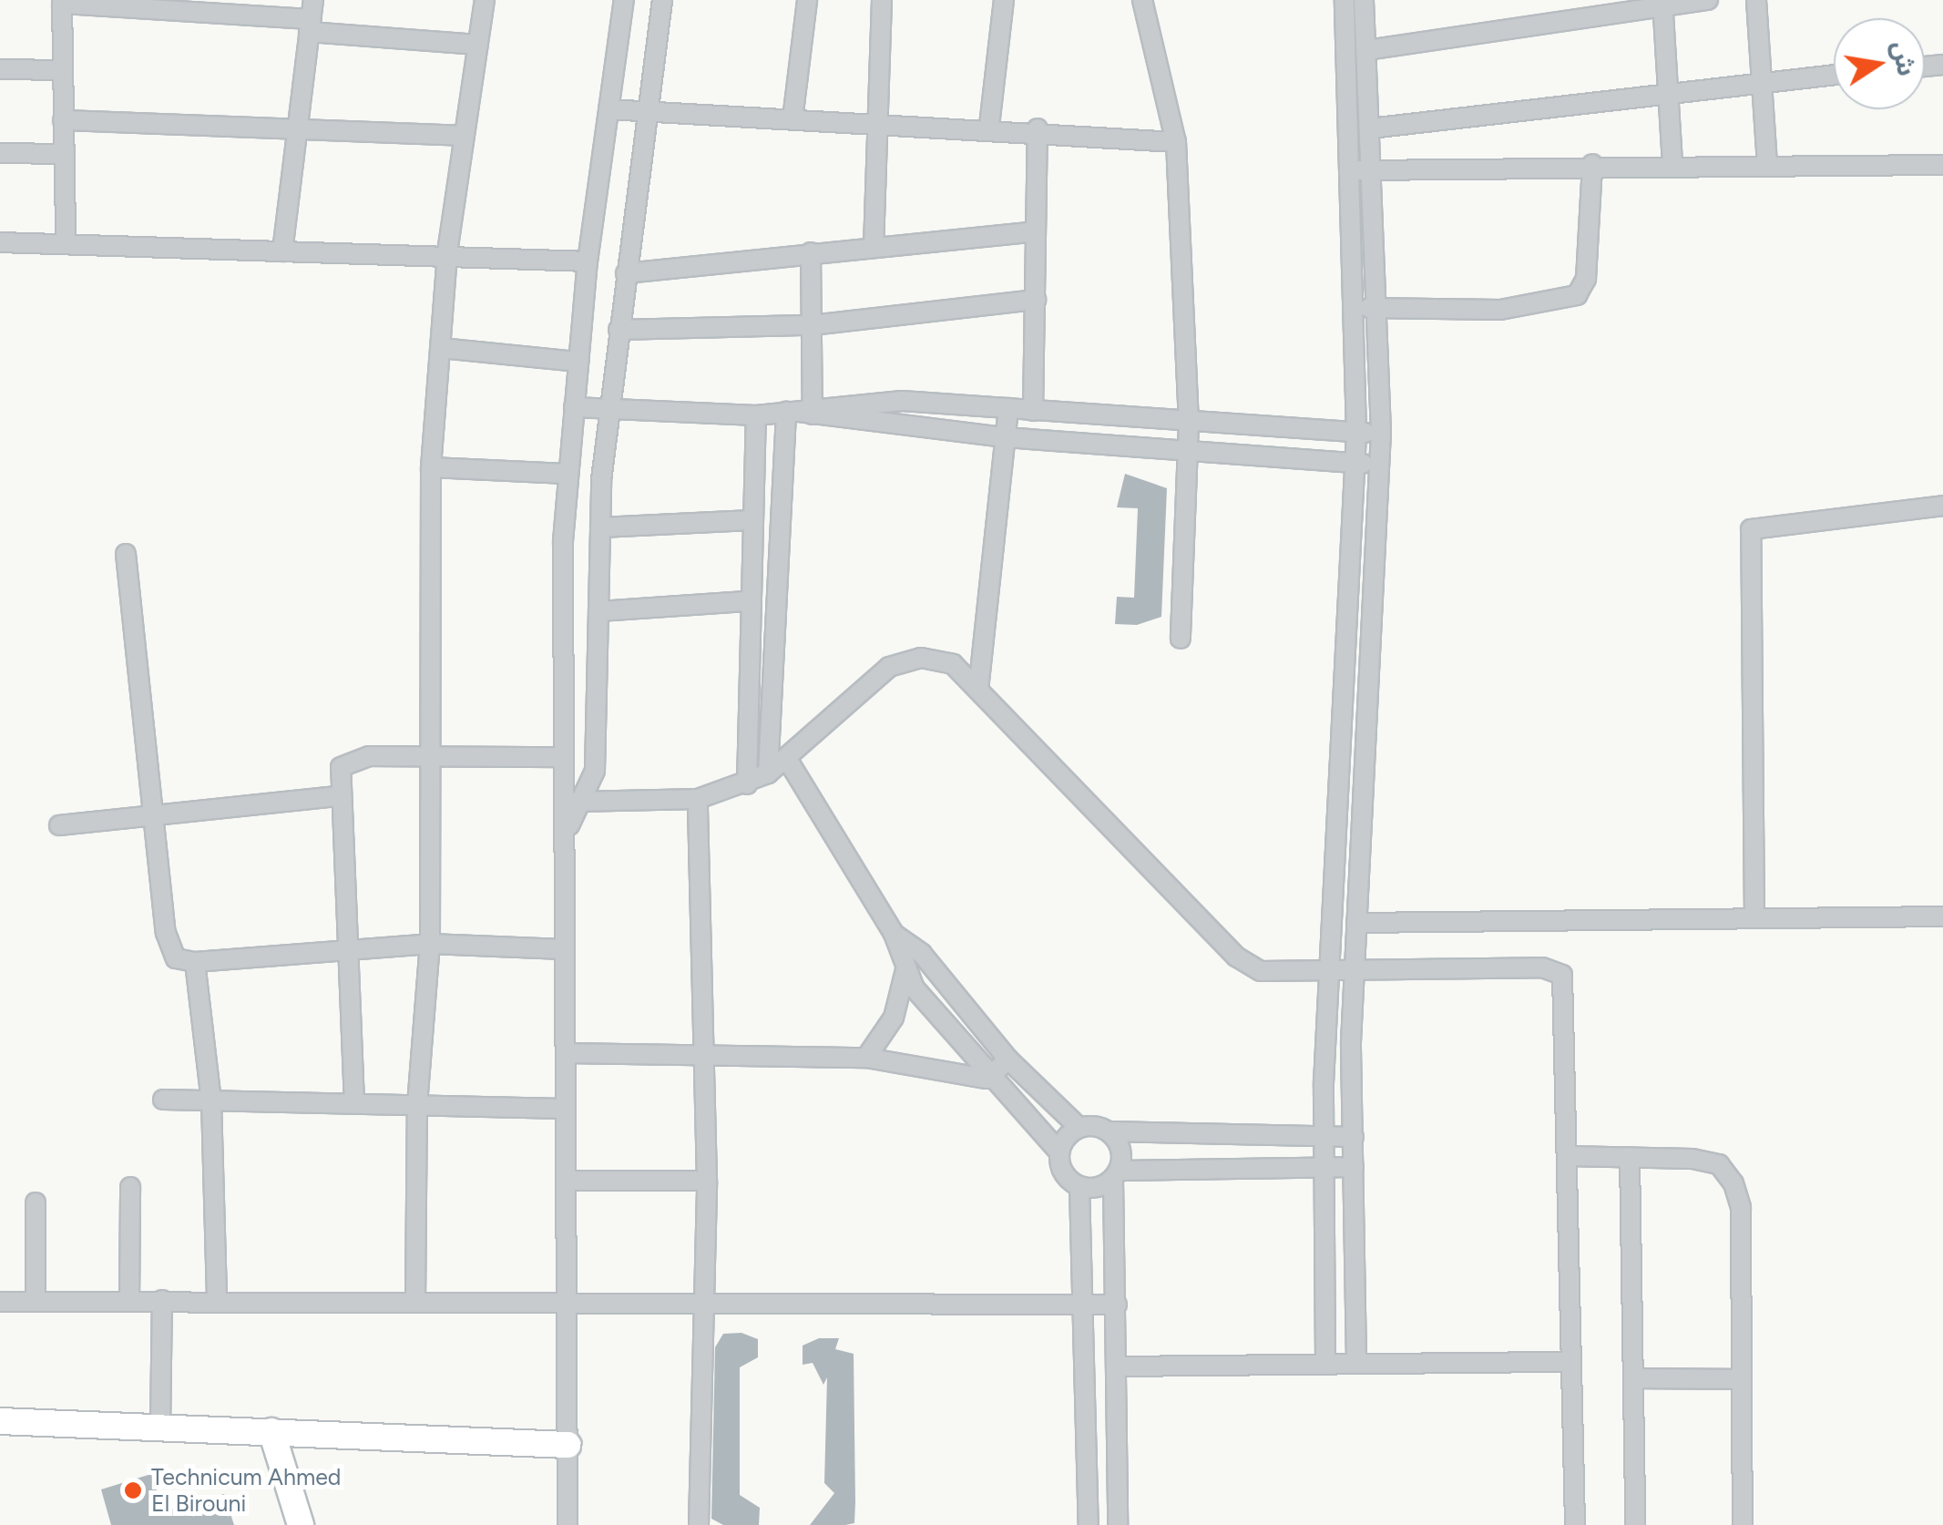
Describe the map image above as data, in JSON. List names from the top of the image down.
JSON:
{
  "places": ["Technicum Ahmed El Birouni"],
  "north": "right"
}
